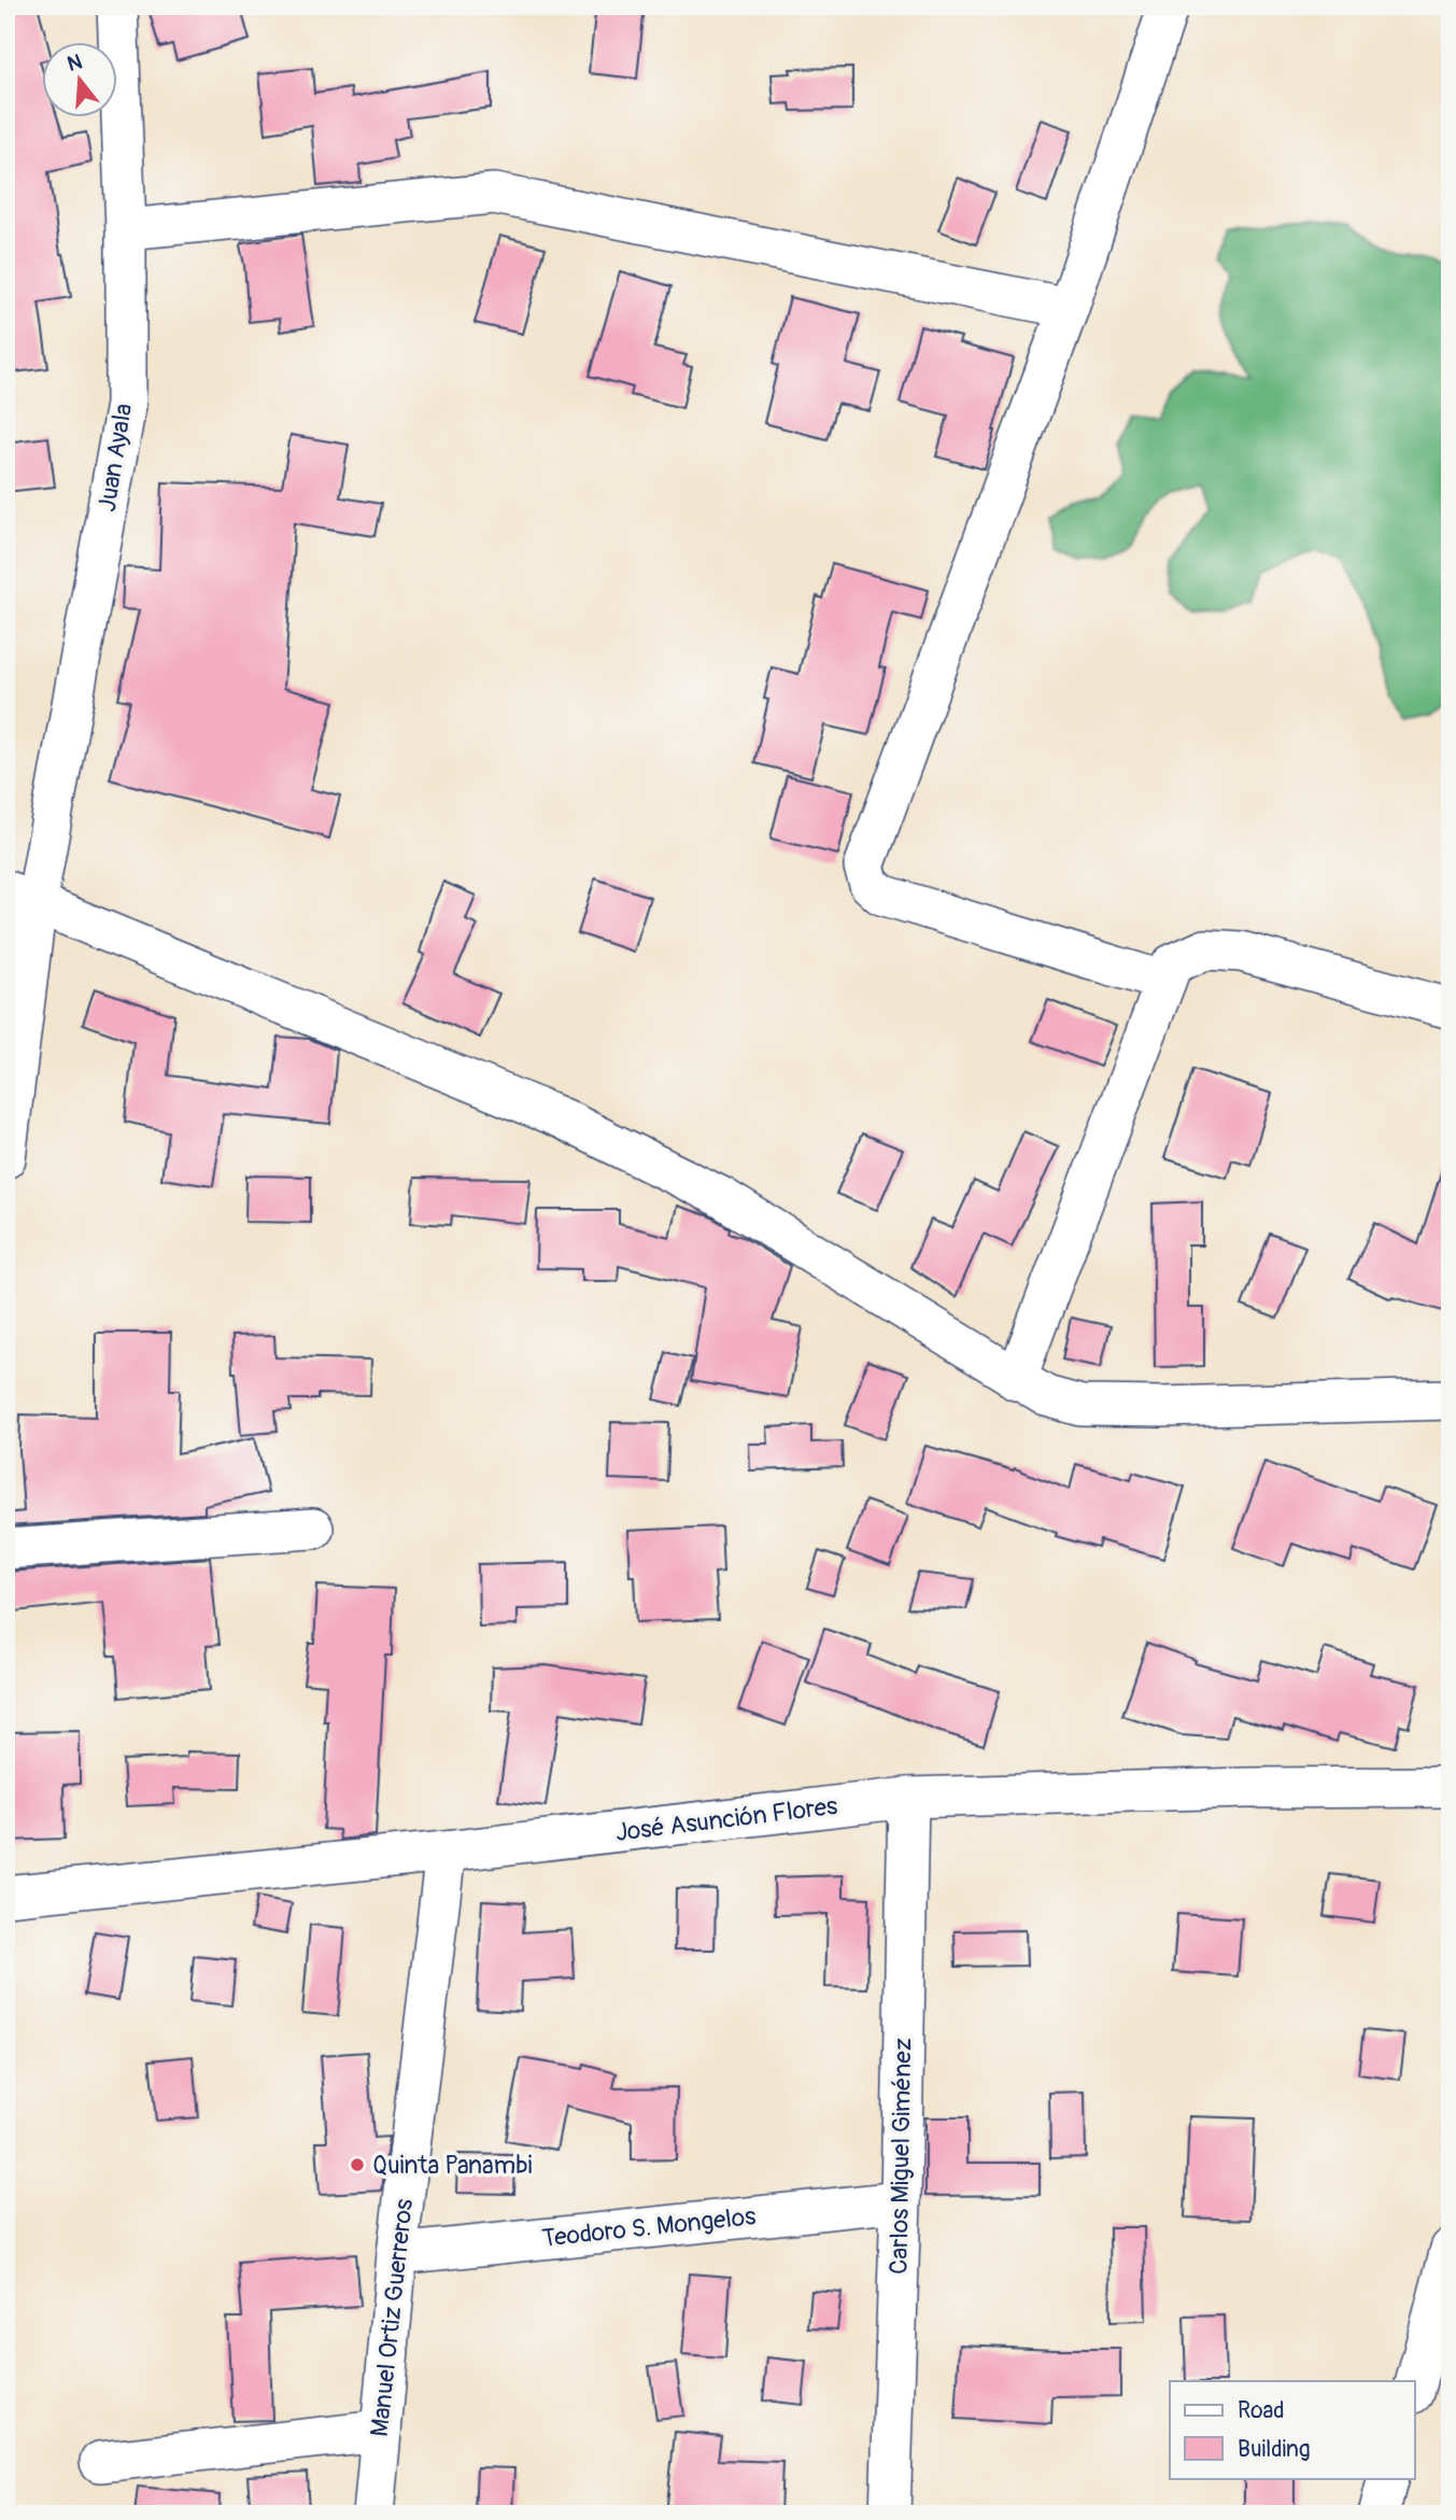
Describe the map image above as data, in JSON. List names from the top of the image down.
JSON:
{
  "streets": {
    "street": [
      "Juan Ayala",
      "José Asunción Flores",
      "Carlos Miguel Giménez",
      "Teodoro S. Mongelos",
      "Manuel Ortiz Guerreros"
    ]
  },
  "crossings": [
    ["José Asunción Flores", "Carlos Miguel Giménez"],
    ["José Asunción Flores", "Manuel Ortiz Guerreros"],
    ["Carlos Miguel Giménez", "Teodoro S. Mongelos"],
    ["Teodoro S. Mongelos", "Manuel Ortiz Guerreros"]
  ],
  "places": ["Quinta Panambi"],
  "legend": ["Road", "Building"],
  "north": "top"
}
